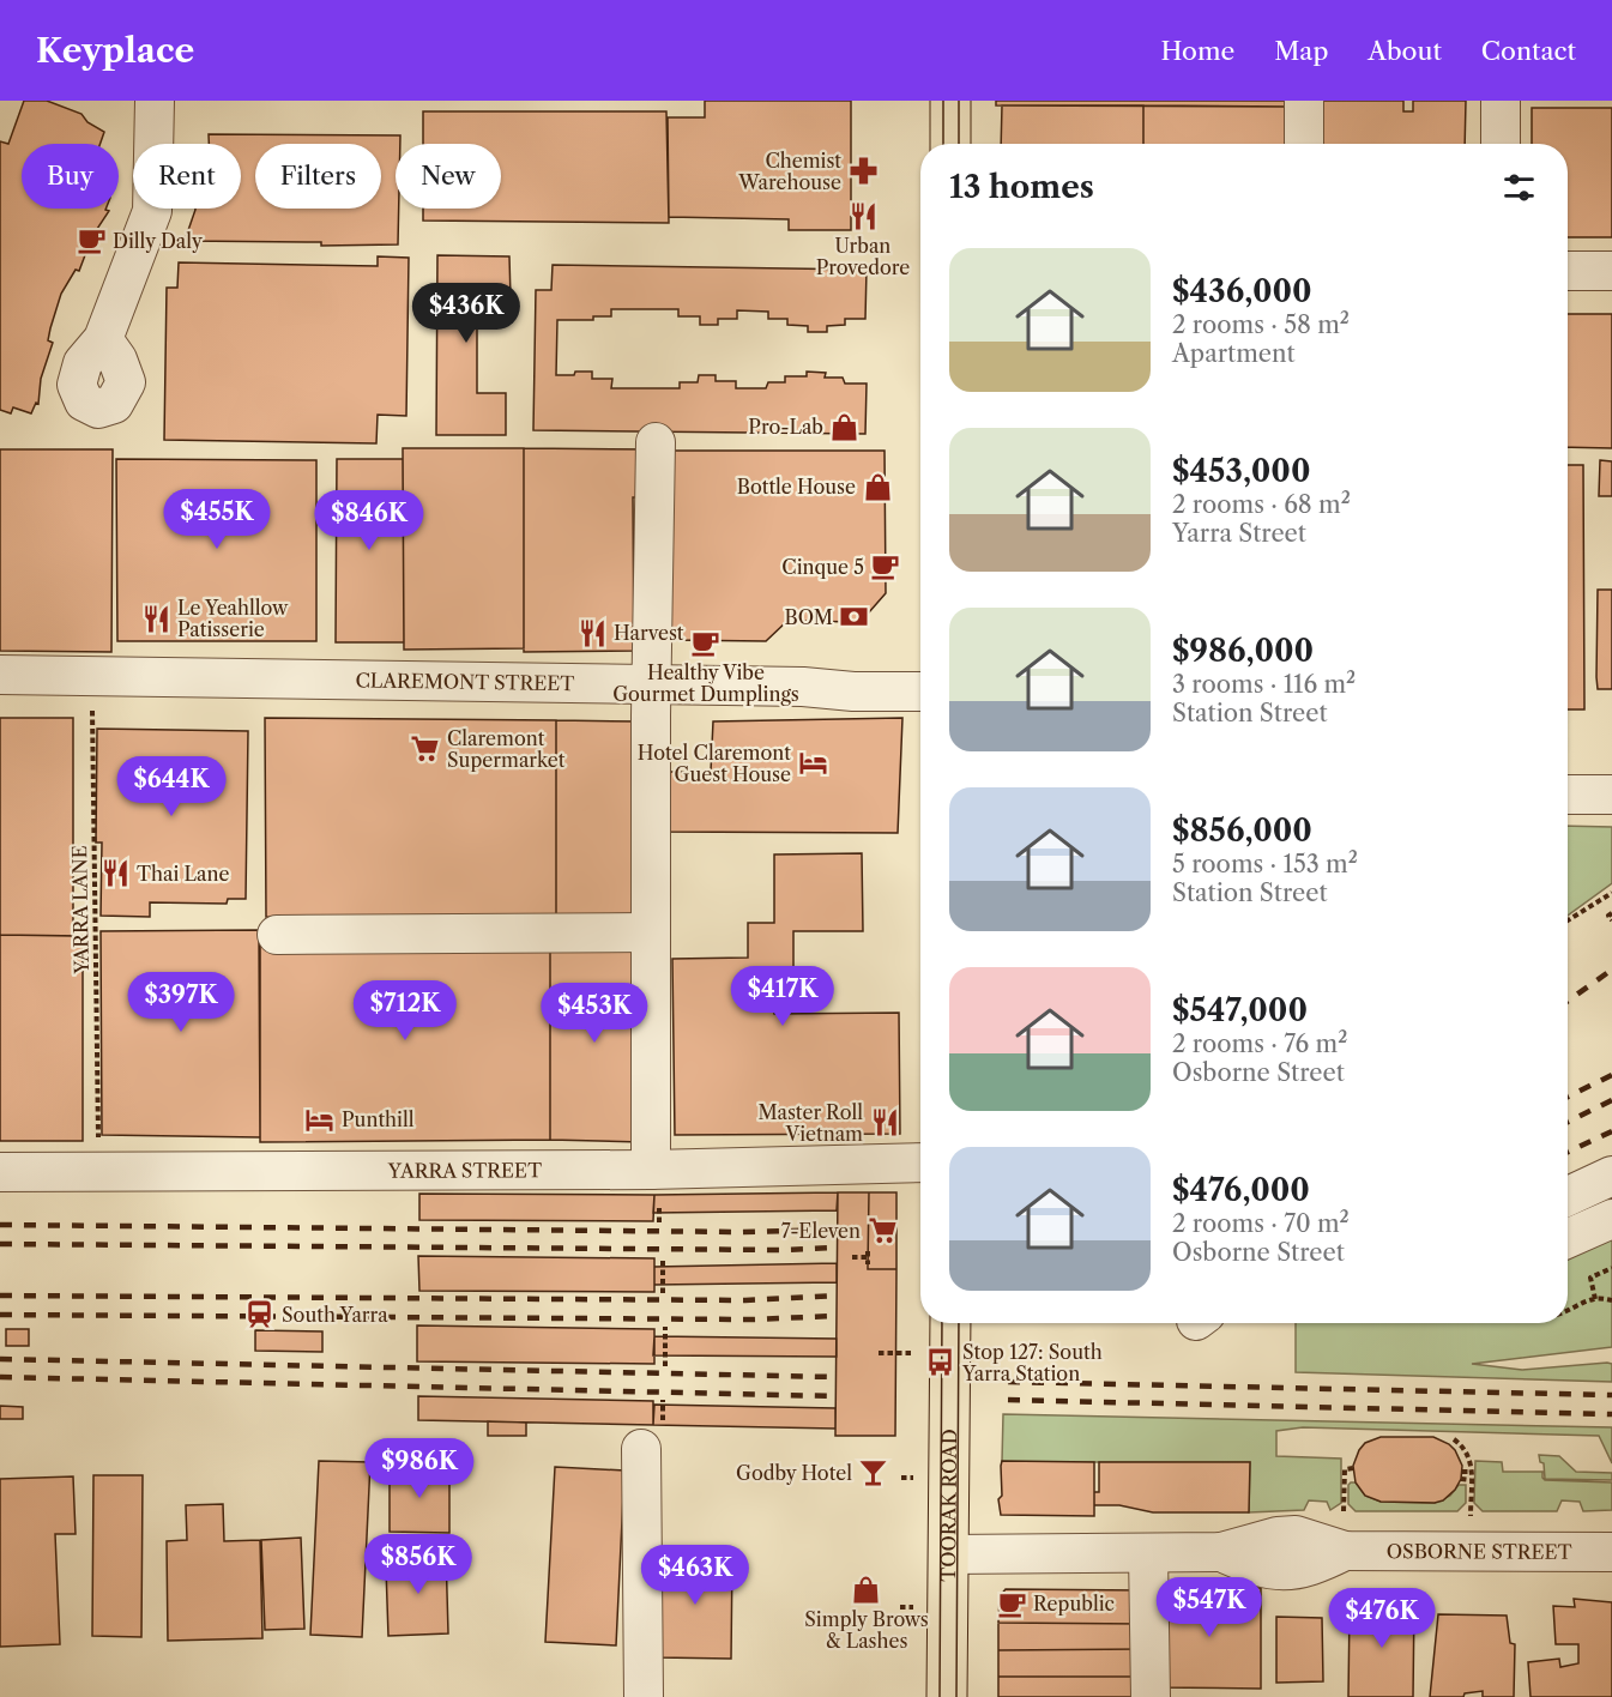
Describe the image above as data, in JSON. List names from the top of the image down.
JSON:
{
  "streets": {
    "main road": ["TOORAK ROAD"],
    "street": ["CLAREMONT STREET", "YARRA STREET", "OSBORNE STREET"],
    "path": ["YARRA LANE"]
  },
  "crossings": [
    ["CLAREMONT STREET", "YARRA LANE"],
    ["TOORAK ROAD", "OSBORNE STREET"]
  ],
  "places": {
    "pharmacy": ["Chemist Warehouse"],
    "restaurant": [
      "Urban Provedore",
      "Le Yeahllow Patisserie",
      "Harvest",
      "Thai Lane",
      "Master Roll Vietnam"
    ],
    "cafe": [
      "Dilly Daly",
      "Cinque 5",
      "Healthy Vibe Gourmet Dumplings",
      "Republic"
    ],
    "shop": ["Pro-Lab", "Bottle House", "Simply Brows & Lashes"],
    "bank": ["BOM"],
    "supermarket": ["Claremont Supermarket", "7-Eleven"],
    "hotel": ["Hotel Claremont Guest House", "Punthill"],
    "station": ["South Yarra"],
    "bus stop": ["Stop 127: South Yarra Station"],
    "bar": ["Godby Hotel"]
  },
  "page": {
    "header": "Keyplace",
    "nav": [
      "Home",
      "Map",
      "About",
      "Contact"
    ],
    "chip": [
      "Buy",
      "Rent",
      "Filters",
      "New"
    ],
    "heading": "13 homes",
    "list": [
      {
        "name": "$436,000",
        "note": "2 rooms · 58 m² · Apartment"
      },
      {
        "name": "$453,000",
        "note": "2 rooms · 68 m² · Yarra Street"
      },
      {
        "name": "$986,000",
        "note": "3 rooms · 116 m² · Station Street"
      },
      {
        "name": "$856,000",
        "note": "5 rooms · 153 m² · Station Street"
      },
      {
        "name": "$547,000",
        "note": "2 rooms · 76 m² · Osborne Street"
      },
      {
        "name": "$476,000",
        "note": "2 rooms · 70 m² · Osborne Street"
      }
    ],
    "price": [
      "$436K",
      "$455K",
      "$846K",
      "$644K",
      "$417K",
      "$397K",
      "$712K",
      "$453K",
      "$986K",
      "$856K",
      "$463K",
      "$547K",
      "$476K"
    ]
  }
}
